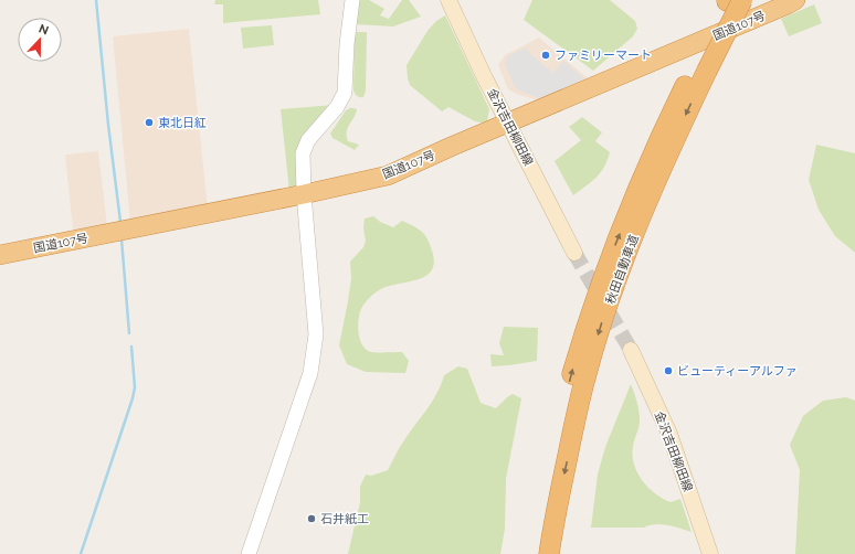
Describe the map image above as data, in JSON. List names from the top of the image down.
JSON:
{
  "streets": {
    "highway": ["国道107号", "秋田自動車道"],
    "main road": ["金沢吉田柳田線"]
  },
  "crossings": [
    ["国道107号", "金沢吉田柳田線"]
  ],
  "places": [
    "ファミリーマート",
    "東北日紅",
    "ビューティーアルファ",
    "石井紙工"
  ],
  "north": "top"
}
